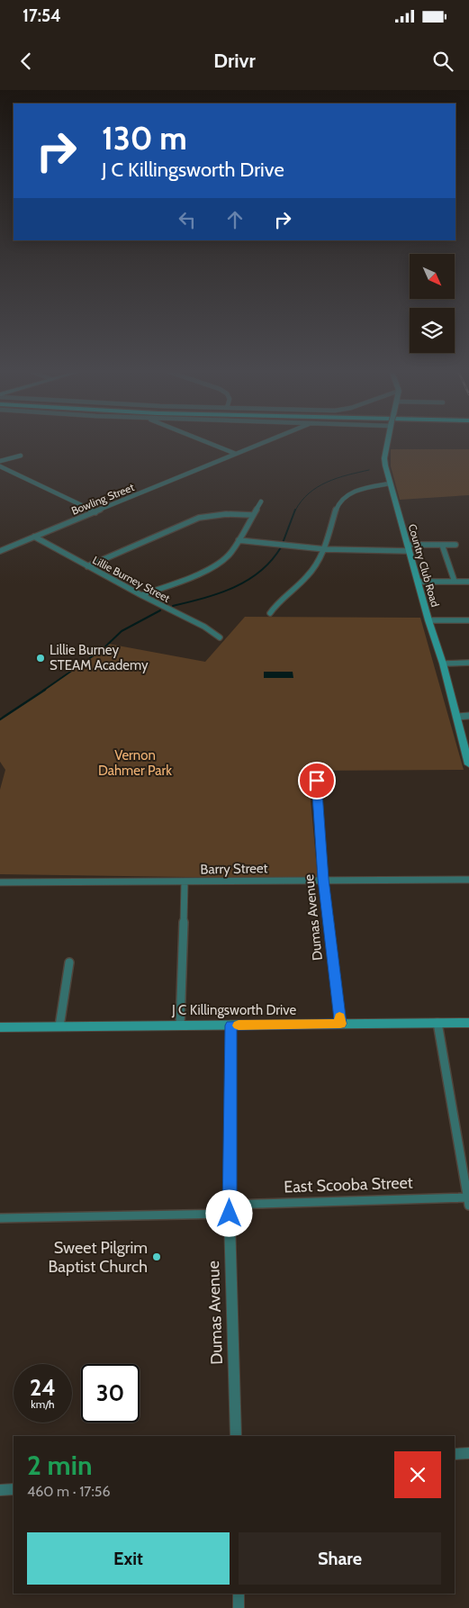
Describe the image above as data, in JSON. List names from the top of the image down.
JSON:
{
  "streets": {
    "street": [
      "Bowling Street",
      "Country Club Road",
      "Lillie Burney Street",
      "Barry Street",
      "Dumas Avenue",
      "J C Killingsworth Drive",
      "East Scooba Street"
    ]
  },
  "crossings": [
    ["Bowling Street", "Lillie Burney Street"],
    ["Barry Street", "Dumas Avenue"],
    ["Dumas Avenue", "J C Killingsworth Drive"],
    ["Dumas Avenue", "East Scooba Street"]
  ],
  "parks": ["Vernon Dahmer Park"],
  "places": ["Lillie Burney STEAM Academy", "Sweet Pilgrim Baptist Church"],
  "north": "bottom right",
  "page": {
    "status": "17:54",
    "header": "Drivr",
    "turn": ["130 m", "J C Killingsworth Drive"],
    "speed": "24 km/h",
    "limit": "30",
    "heading": ["2 min", "460 m · 17:56"],
    "buttons": ["Exit", "Share"]
  }
}
